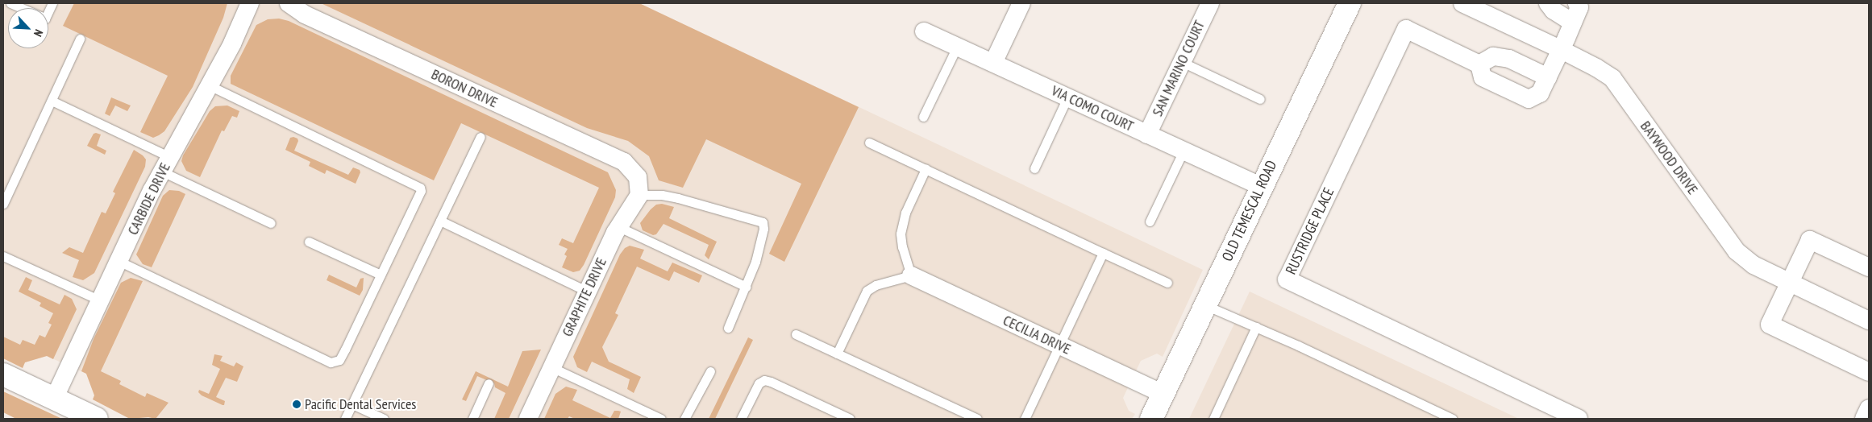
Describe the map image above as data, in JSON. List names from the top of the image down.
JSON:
{
  "streets": {
    "street": [
      "SAN MARINO COURT",
      "BORON DRIVE",
      "VIA COMO COURT",
      "BAYWOOD DRIVE",
      "CARBIDE DRIVE",
      "OLD TEMESCAL ROAD",
      "RUSTRIDGE PLACE",
      "GRAPHITE DRIVE",
      "CECILIA DRIVE"
    ]
  },
  "crossings": [
    ["SAN MARINO COURT", "VIA COMO COURT"],
    ["BORON DRIVE", "GRAPHITE DRIVE"],
    ["VIA COMO COURT", "OLD TEMESCAL ROAD"],
    ["OLD TEMESCAL ROAD", "CECILIA DRIVE"]
  ],
  "places": ["Pacific Dental Services"],
  "north": "bottom right"
}
